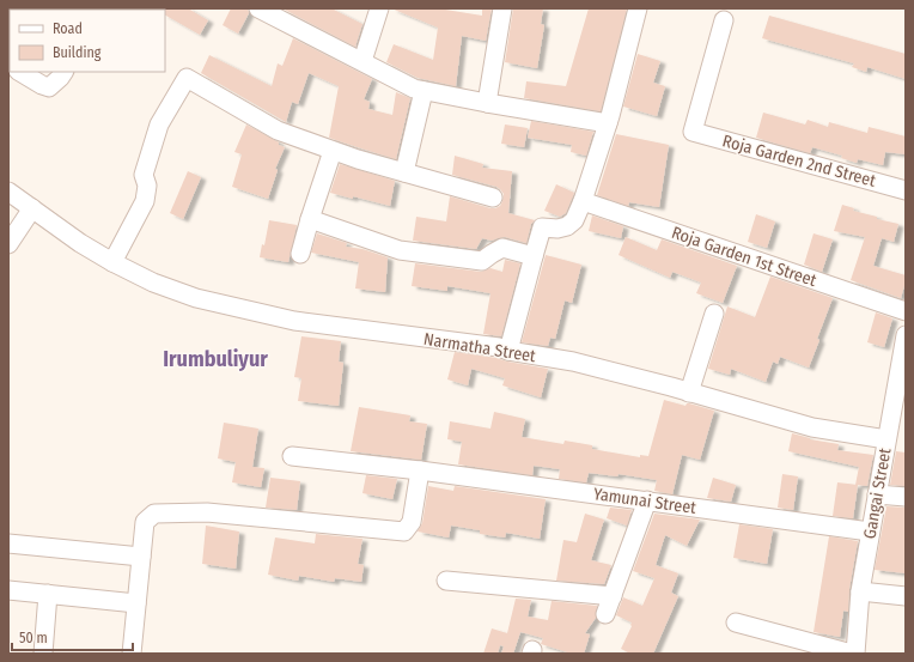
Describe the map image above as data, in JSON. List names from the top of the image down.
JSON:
{
  "streets": {
    "street": [
      "Roja Garden 2nd Street",
      "Roja Garden 1st Street",
      "Narmatha Street",
      "Gangai Street",
      "Yamunai Street"
    ]
  },
  "crossings": [
    ["Narmatha Street", "Gangai Street"],
    ["Gangai Street", "Yamunai Street"]
  ],
  "districts": ["Irumbuliyur"],
  "legend": ["Road", "Building"],
  "scale_bar": "50 m"
}
